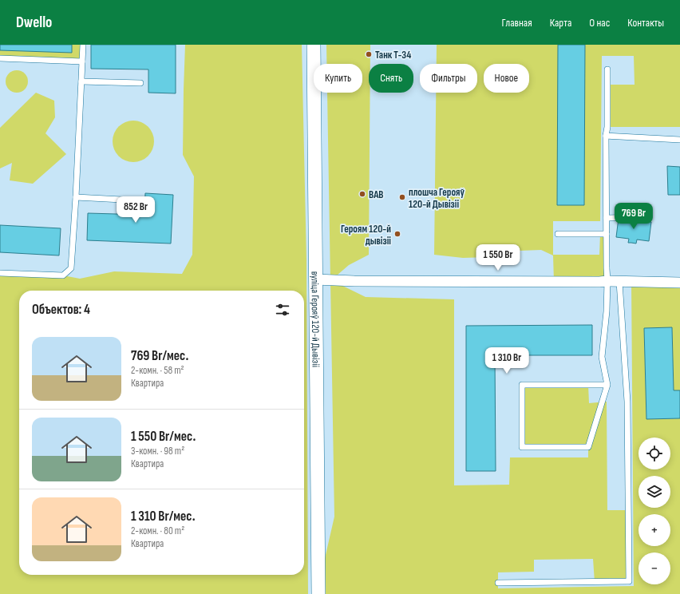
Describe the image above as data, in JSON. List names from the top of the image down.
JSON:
{
  "streets": {
    "street": ["вуліца Герояў 120-й Дывізіі"]
  },
  "places": [
    "Танк Т-34",
    "ВАВ",
    "плошча Герояў 120-й Дывізіі",
    "Героям 120-й дывізіі"
  ],
  "page": {
    "header": "Dwello",
    "nav": [
      "Главная",
      "Карта",
      "О нас",
      "Контакты"
    ],
    "chip": [
      "Купить",
      "Снять",
      "Фильтры",
      "Новое"
    ],
    "price": [
      "852 Br",
      "769 Br",
      "1 550 Br",
      "1 310 Br"
    ],
    "heading": "Объектов: 4",
    "list": [
      {
        "name": "769 Br/мес.",
        "note": "2-комн. · 58 m² · Квартира"
      },
      {
        "name": "1 550 Br/мес.",
        "note": "3-комн. · 98 m² · Квартира"
      },
      {
        "name": "1 310 Br/мес.",
        "note": "2-комн. · 80 m² · Квартира"
      }
    ],
    "map_buttons": ["+", "−"]
  }
}
